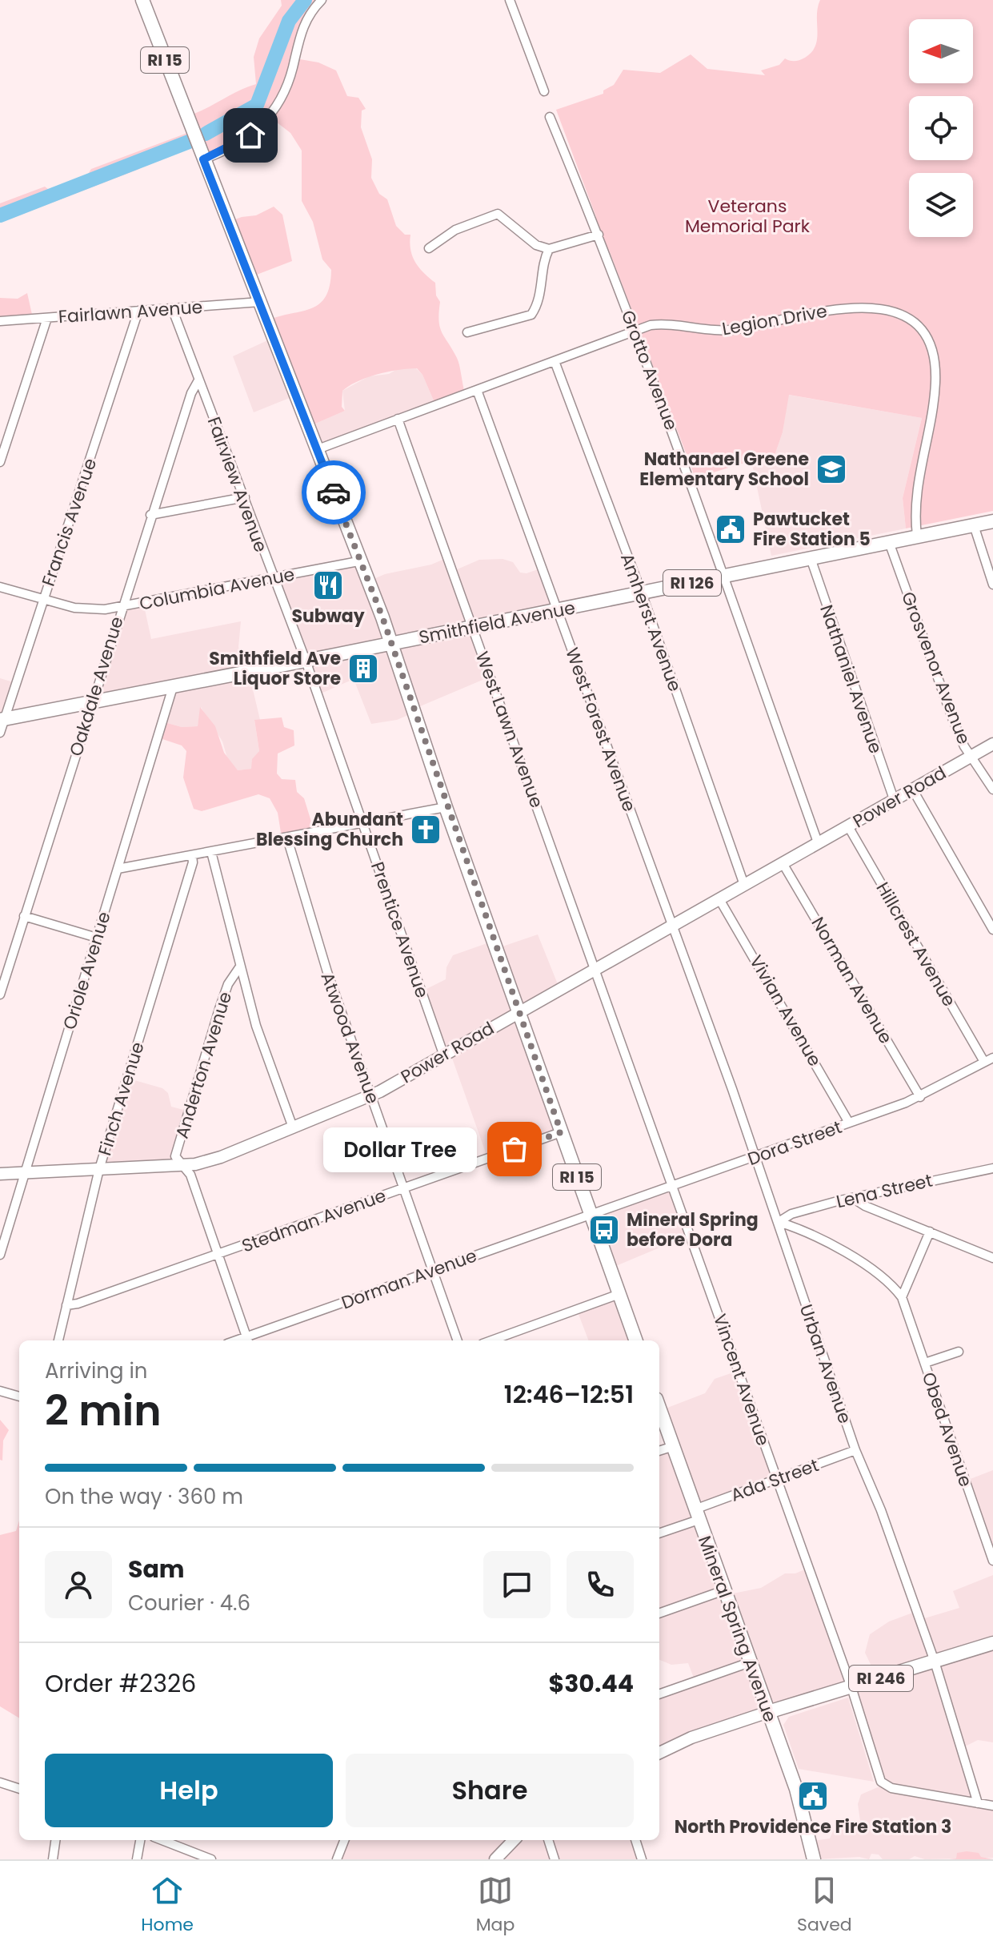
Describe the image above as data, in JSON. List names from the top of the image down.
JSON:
{
  "streets": {
    "main road": [
      "RI 15",
      "RI 126",
      "Smithfield Avenue",
      "Power Road",
      "Mineral Spring Avenue",
      "RI 246"
    ],
    "street": [
      "Fairlawn Avenue",
      "Legion Drive",
      "Grotto Avenue",
      "Fairview Avenue",
      "Francis Avenue",
      "Columbia Avenue",
      "Amherst Avenue",
      "Grosvenor Avenue",
      "Nathaniel Avenue",
      "Oakdale Avenue",
      "West Lawn Avenue",
      "West Forest Avenue",
      "Prentice Avenue",
      "Hillcrest Avenue",
      "Oriole Avenue",
      "Norman Avenue",
      "Vivian Avenue",
      "Atwood Avenue",
      "Anderton Avenue",
      "Finch Avenue",
      "Dora Street",
      "Lena Street",
      "Stedman Avenue",
      "Dorman Avenue",
      "Urban Avenue",
      "Vincent Avenue",
      "Obed Avenue",
      "Ada Street"
    ]
  },
  "crossings": [
    ["RI 15", "Fairlawn Avenue"],
    ["RI 15", "Legion Drive"],
    ["RI 15", "Columbia Avenue"],
    ["RI 15", "Smithfield Avenue"],
    ["RI 15", "Power Road"],
    ["RI 15", "Dora Street"],
    ["RI 15", "Stedman Avenue"],
    ["RI 15", "Dorman Avenue"],
    ["Fairlawn Avenue", "Fairview Avenue"],
    ["Fairlawn Avenue", "Francis Avenue"],
    ["Legion Drive", "Grotto Avenue"],
    ["Legion Drive", "Smithfield Avenue"],
    ["Legion Drive", "Amherst Avenue"],
    ["Legion Drive", "West Lawn Avenue"],
    ["Legion Drive", "West Forest Avenue"],
    ["Grotto Avenue", "Smithfield Avenue"],
    ["Grotto Avenue", "Power Road"],
    ["Fairview Avenue", "Columbia Avenue"],
    ["Fairview Avenue", "Smithfield Avenue"],
    ["Fairview Avenue", "Oakdale Avenue"],
    ["Fairview Avenue", "Prentice Avenue"],
    ["Francis Avenue", "Columbia Avenue"],
    ["Francis Avenue", "Smithfield Avenue"],
    ["Columbia Avenue", "Oakdale Avenue"],
    ["Smithfield Avenue", "Amherst Avenue"],
    ["Smithfield Avenue", "Grosvenor Avenue"],
    ["Smithfield Avenue", "Nathaniel Avenue"],
    ["Smithfield Avenue", "Oakdale Avenue"],
    ["Smithfield Avenue", "West Lawn Avenue"],
    ["Smithfield Avenue", "West Forest Avenue"],
    ["Smithfield Avenue", "Prentice Avenue"],
    ["Smithfield Avenue", "Oriole Avenue"],
    ["Amherst Avenue", "Power Road"],
    ["Grosvenor Avenue", "Power Road"],
    ["Nathaniel Avenue", "Power Road"],
    ["West Lawn Avenue", "Power Road"],
    ["West Lawn Avenue", "Vincent Avenue"],
    ["West Forest Avenue", "Power Road"],
    ["West Forest Avenue", "Urban Avenue"],
    ["Power Road", "Prentice Avenue"],
    ["Power Road", "Hillcrest Avenue"],
    ["Power Road", "Oriole Avenue"],
    ["Power Road", "Norman Avenue"],
    ["Power Road", "Vivian Avenue"],
    ["Power Road", "Atwood Avenue"],
    ["Power Road", "Anderton Avenue"],
    ["Power Road", "Finch Avenue"],
    ["Power Road", "Urban Avenue"],
    ["Power Road", "Vincent Avenue"],
    ["Hillcrest Avenue", "Dora Street"],
    ["Norman Avenue", "Dora Street"],
    ["Vivian Avenue", "Dora Street"],
    ["Atwood Avenue", "Stedman Avenue"],
    ["Atwood Avenue", "Dorman Avenue"],
    ["Anderton Avenue", "Stedman Avenue"],
    ["Anderton Avenue", "Dorman Avenue"],
    ["Finch Avenue", "Stedman Avenue"],
    ["Dora Street", "Dorman Avenue"],
    ["Dora Street", "Urban Avenue"],
    ["Dora Street", "Vincent Avenue"],
    ["Lena Street", "Urban Avenue"],
    ["Lena Street", "Obed Avenue"],
    ["Urban Avenue", "Vincent Avenue"],
    ["Urban Avenue", "Obed Avenue"],
    ["Urban Avenue", "Ada Street"],
    ["Urban Avenue", "RI 246"],
    ["Vincent Avenue", "Ada Street"],
    ["Vincent Avenue", "RI 246"],
    ["Ada Street", "Mineral Spring Avenue"],
    ["Mineral Spring Avenue", "RI 246"]
  ],
  "parks": ["Veterans Memorial Park"],
  "places": {
    "school or university": ["Nathanael Greene Elementary School"],
    "public building": ["Pawtucket Fire Station 5", "North Providence Fire Station 3"],
    "restaurant": ["Subway"],
    "building": ["Smithfield Ave Liquor Store"],
    "church": ["Abundant Blessing Church"],
    "other": ["Dollar Tree"],
    "bus stop": ["Mineral Spring before Dora"]
  },
  "north": "left",
  "page": {
    "bubble": "Dollar Tree",
    "heading": ["2 min", "Arriving in", "12:46–12:51"],
    "panel": [
      "Sam",
      "Courier · 4.6",
      "Order #2326",
      "$30.44"
    ],
    "bar": "On the way · 360 m",
    "buttons": ["Help", "Share"],
    "tabs": ["Home", "Map", "Saved"]
  }
}
